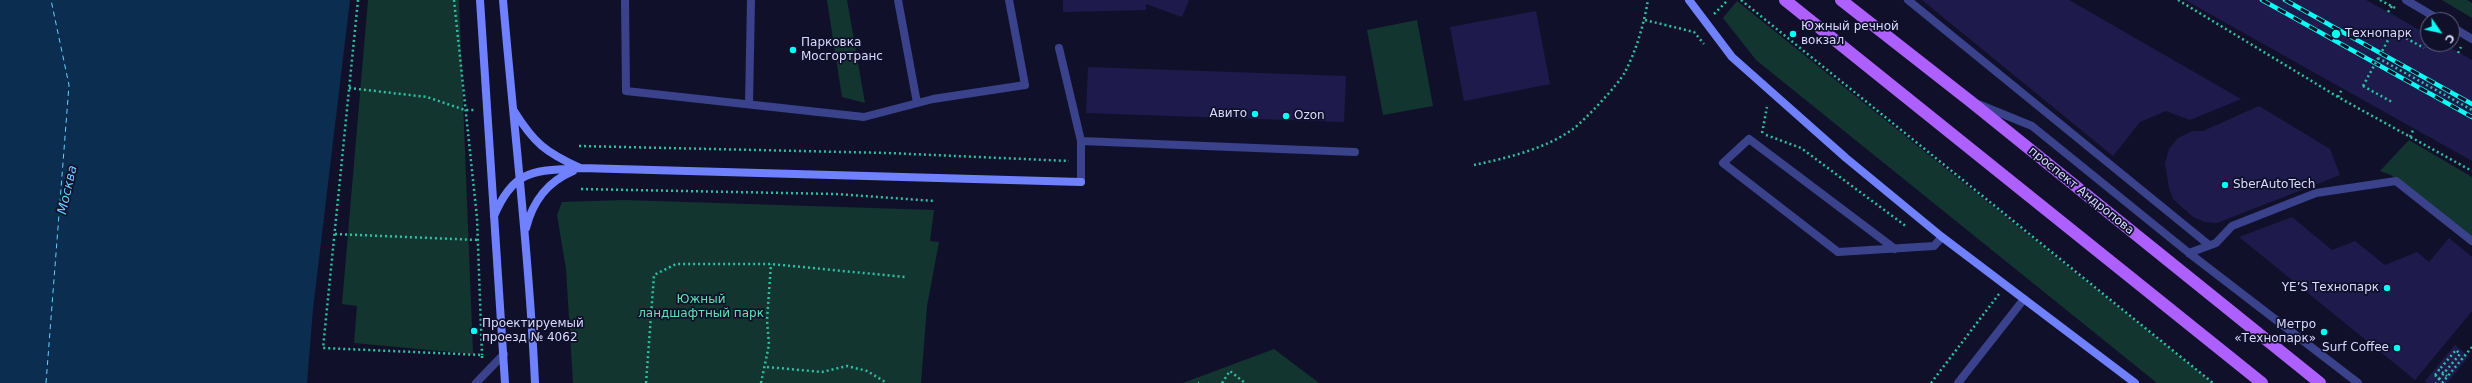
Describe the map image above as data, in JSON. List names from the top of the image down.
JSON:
{
  "streets": {
    "main road": ["проспект Андропова"]
  },
  "water": ["Москва"],
  "parks": ["Южный ландшафтный парк"],
  "places": [
    "Южный речной вокзал",
    "Технопарк",
    "Парковка Мосгортранс",
    "Авито",
    "Ozon",
    "SberAutoTech",
    "YE’S Технопарк",
    "Проектируемый проезд № 4062",
    "Метро «Технопарк»",
    "Surf Coffee"
  ],
  "north": "bottom right"
}
